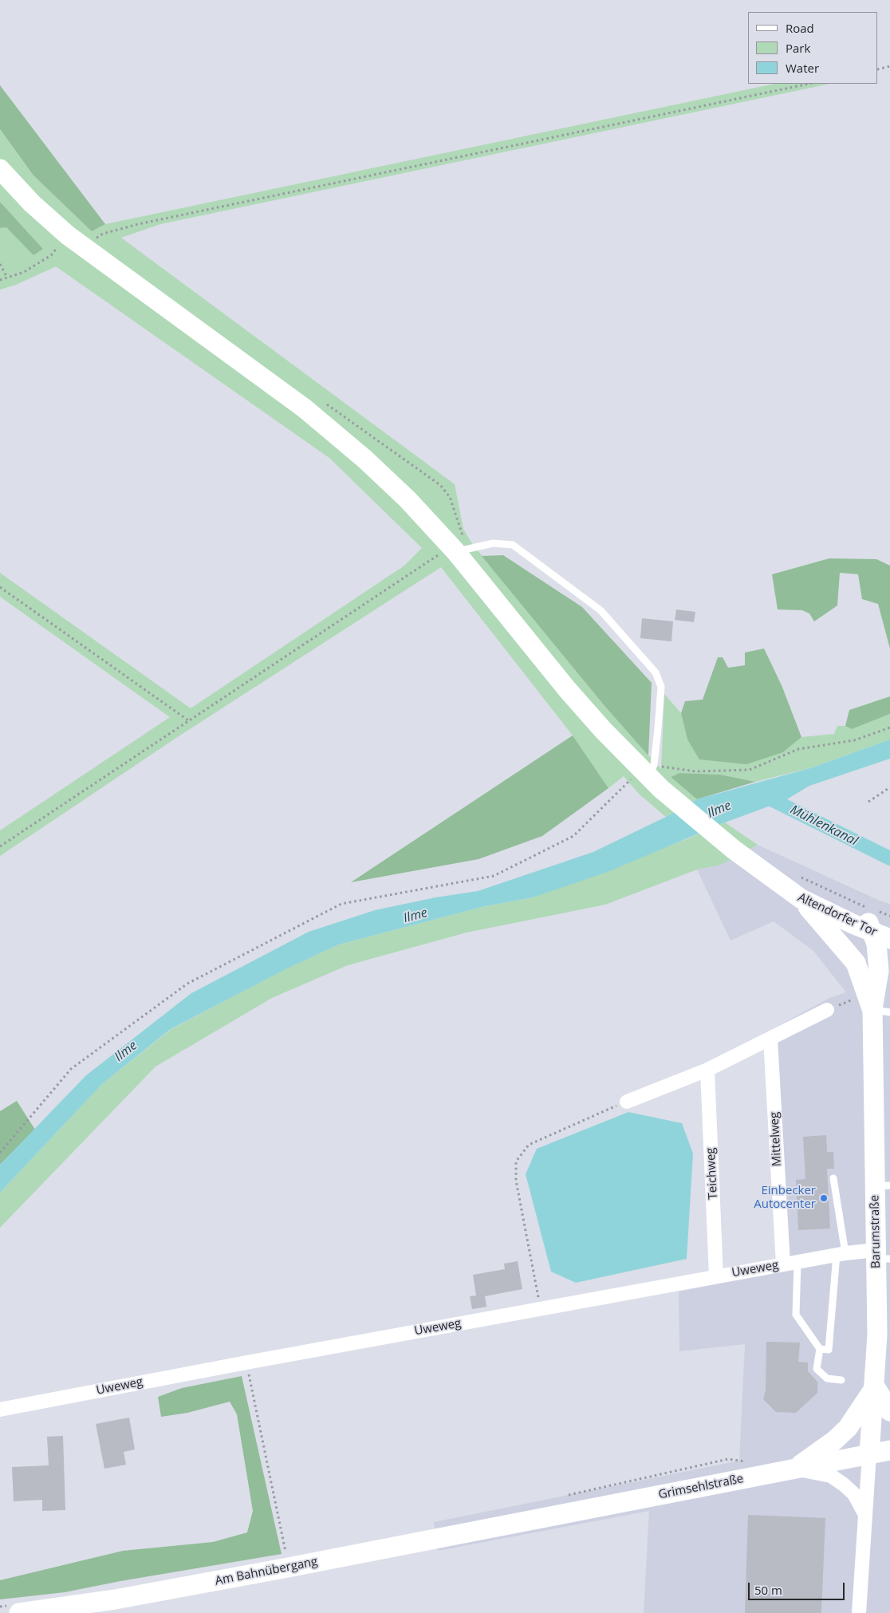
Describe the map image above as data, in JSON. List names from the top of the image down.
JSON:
{
  "streets": {
    "main road": [
      "Altendorfer Tor",
      "Barumstraße",
      "Grimsehlstraße",
      "Am Bahnübergang"
    ],
    "street": ["Mittelweg", "Teichweg", "Uweweg"]
  },
  "crossings": [
    ["Altendorfer Tor", "Barumstraße"],
    ["Mittelweg", "Uweweg"],
    ["Teichweg", "Uweweg"],
    ["Barumstraße", "Uweweg"],
    ["Barumstraße", "Grimsehlstraße"],
    ["Grimsehlstraße", "Am Bahnübergang"]
  ],
  "water": ["Ilme", "Mühlenkanal"],
  "places": ["Einbecker Autocenter"],
  "legend": ["Road", "Park", "Water"],
  "scale_bar": "50 m"
}
